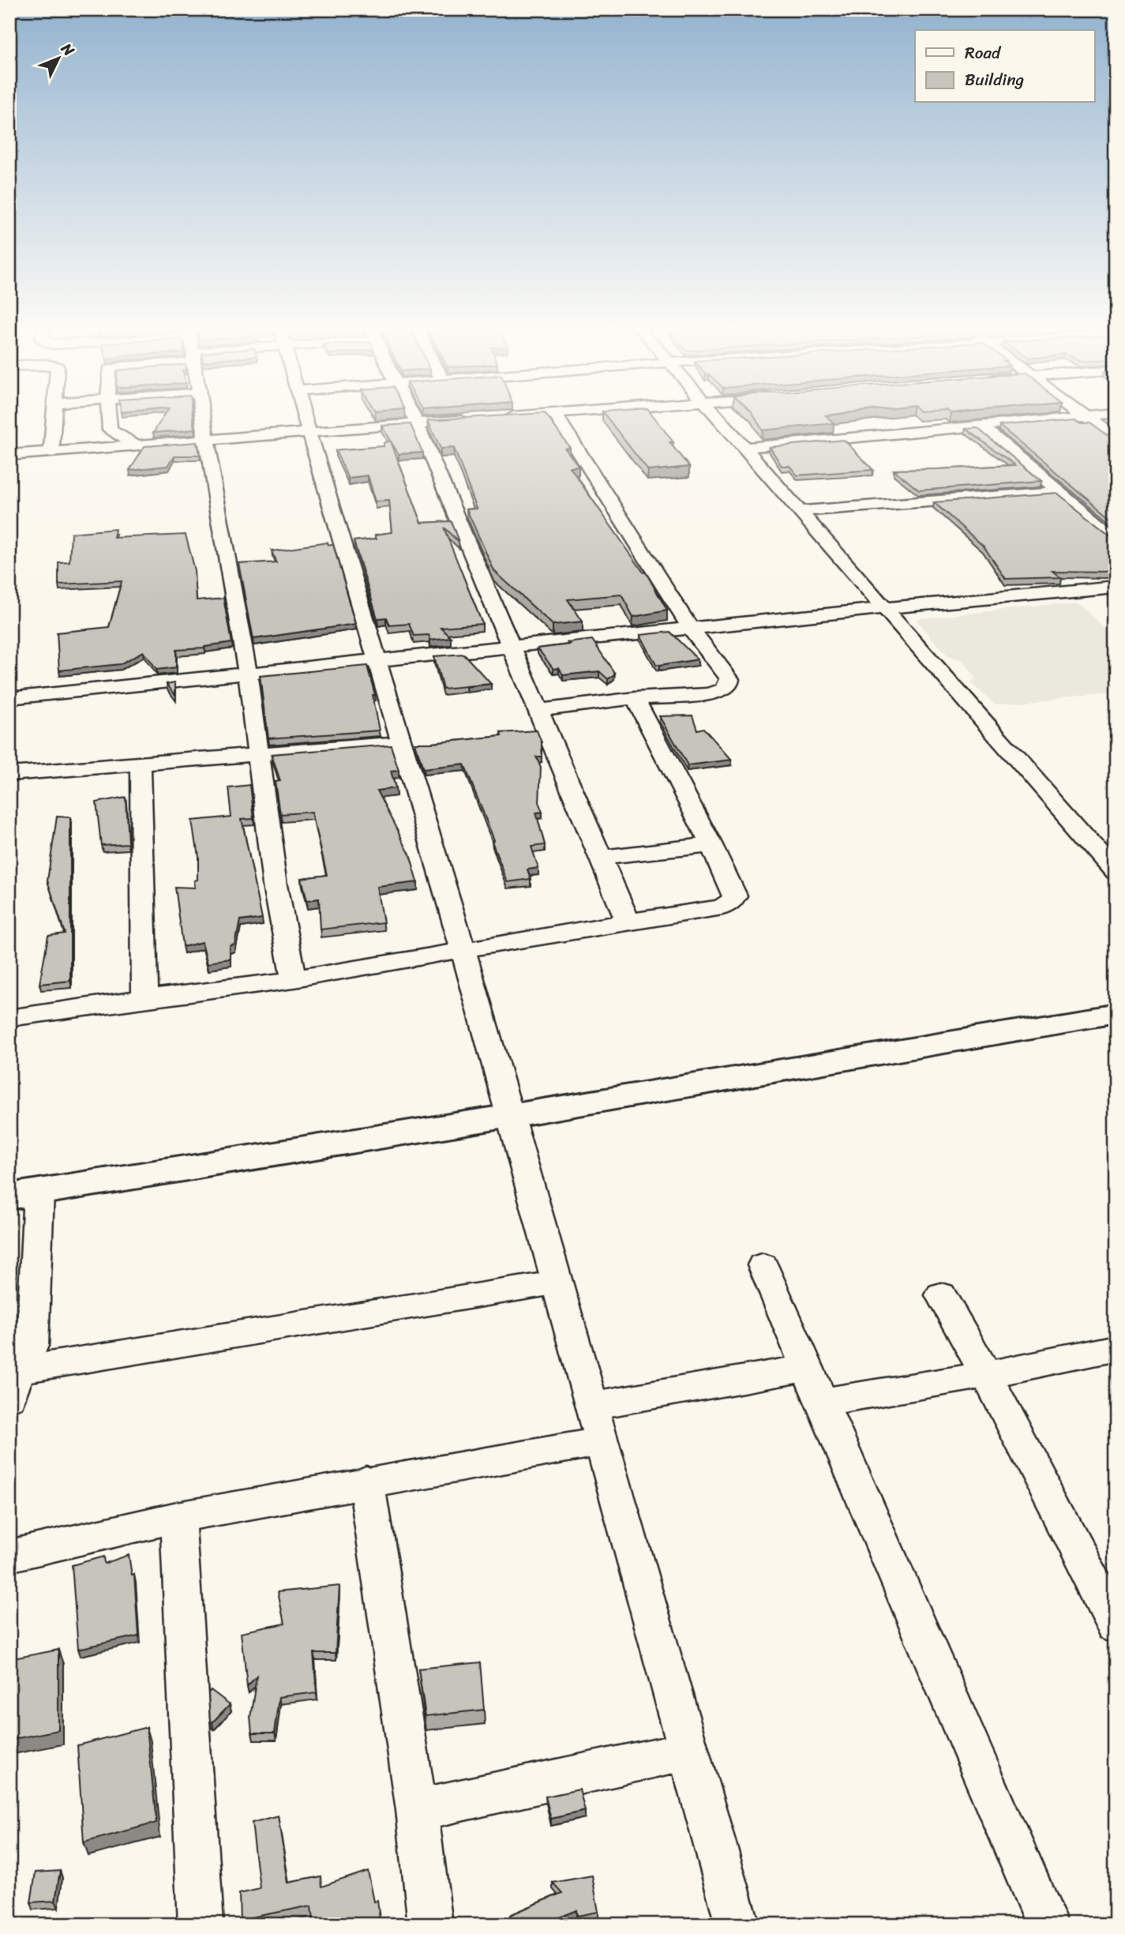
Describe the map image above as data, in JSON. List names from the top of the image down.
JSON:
{
  "legend": ["Road", "Building"],
  "north": "top right"
}
